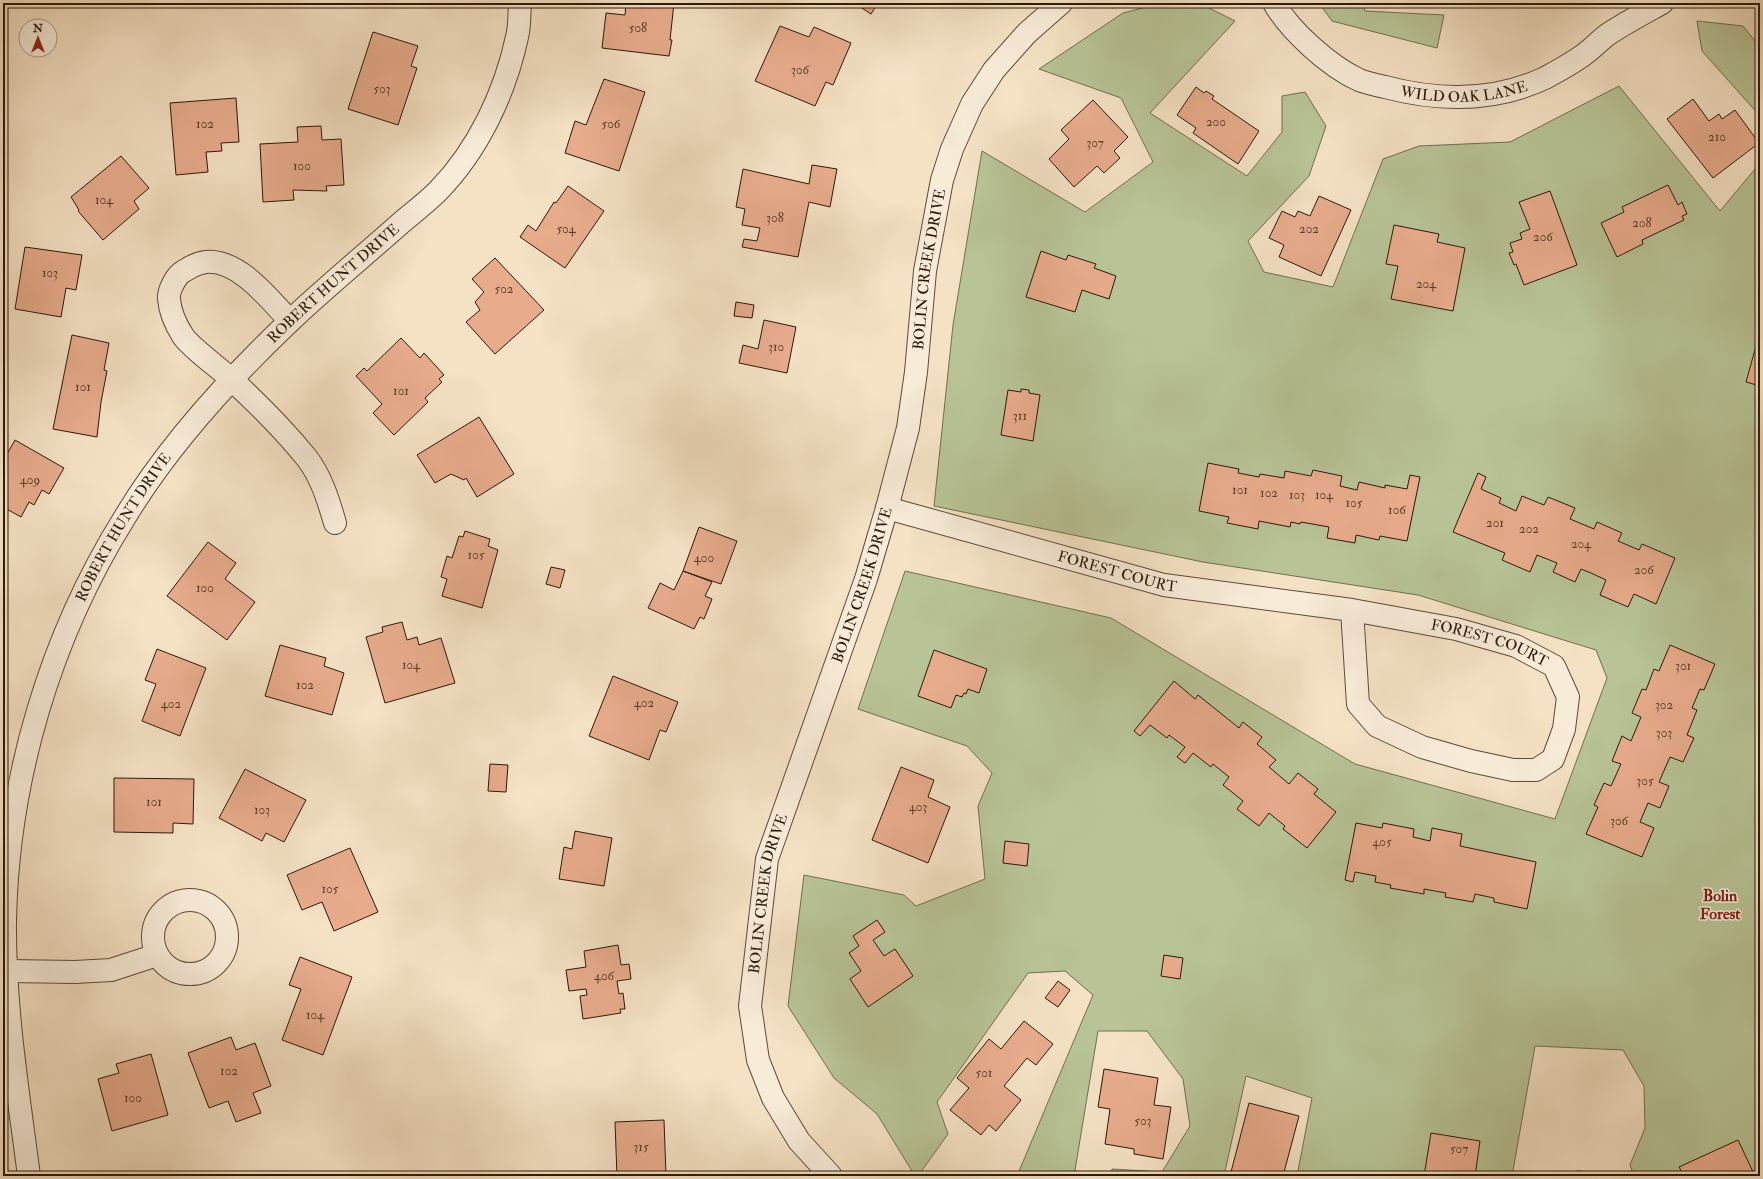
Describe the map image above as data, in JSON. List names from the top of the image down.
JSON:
{
  "streets": {
    "street": [
      "WILD OAK LANE",
      "BOLIN CREEK DRIVE",
      "ROBERT HUNT DRIVE",
      "FOREST COURT"
    ]
  },
  "crossings": [
    ["BOLIN CREEK DRIVE", "FOREST COURT"]
  ],
  "districts": ["Bolin Forest"],
  "house_numbers": [
    "508",
    "306",
    "503",
    "200",
    "102",
    "506",
    "210",
    "307",
    "100",
    "104",
    "308",
    "208",
    "504",
    "202",
    "206",
    "103",
    "204",
    "502",
    "310",
    "101",
    "101",
    "311",
    "409",
    "101",
    "102",
    "103",
    "104",
    "105",
    "106",
    "201",
    "202",
    "204",
    "105",
    "400",
    "206",
    "100",
    "104",
    "301",
    "102",
    "402",
    "402",
    "302",
    "303",
    "305",
    "101",
    "403",
    "103",
    "306",
    "405",
    "105",
    "406",
    "104",
    "102",
    "501",
    "100",
    "503",
    "315",
    "507"
  ],
  "north": "top"
}
